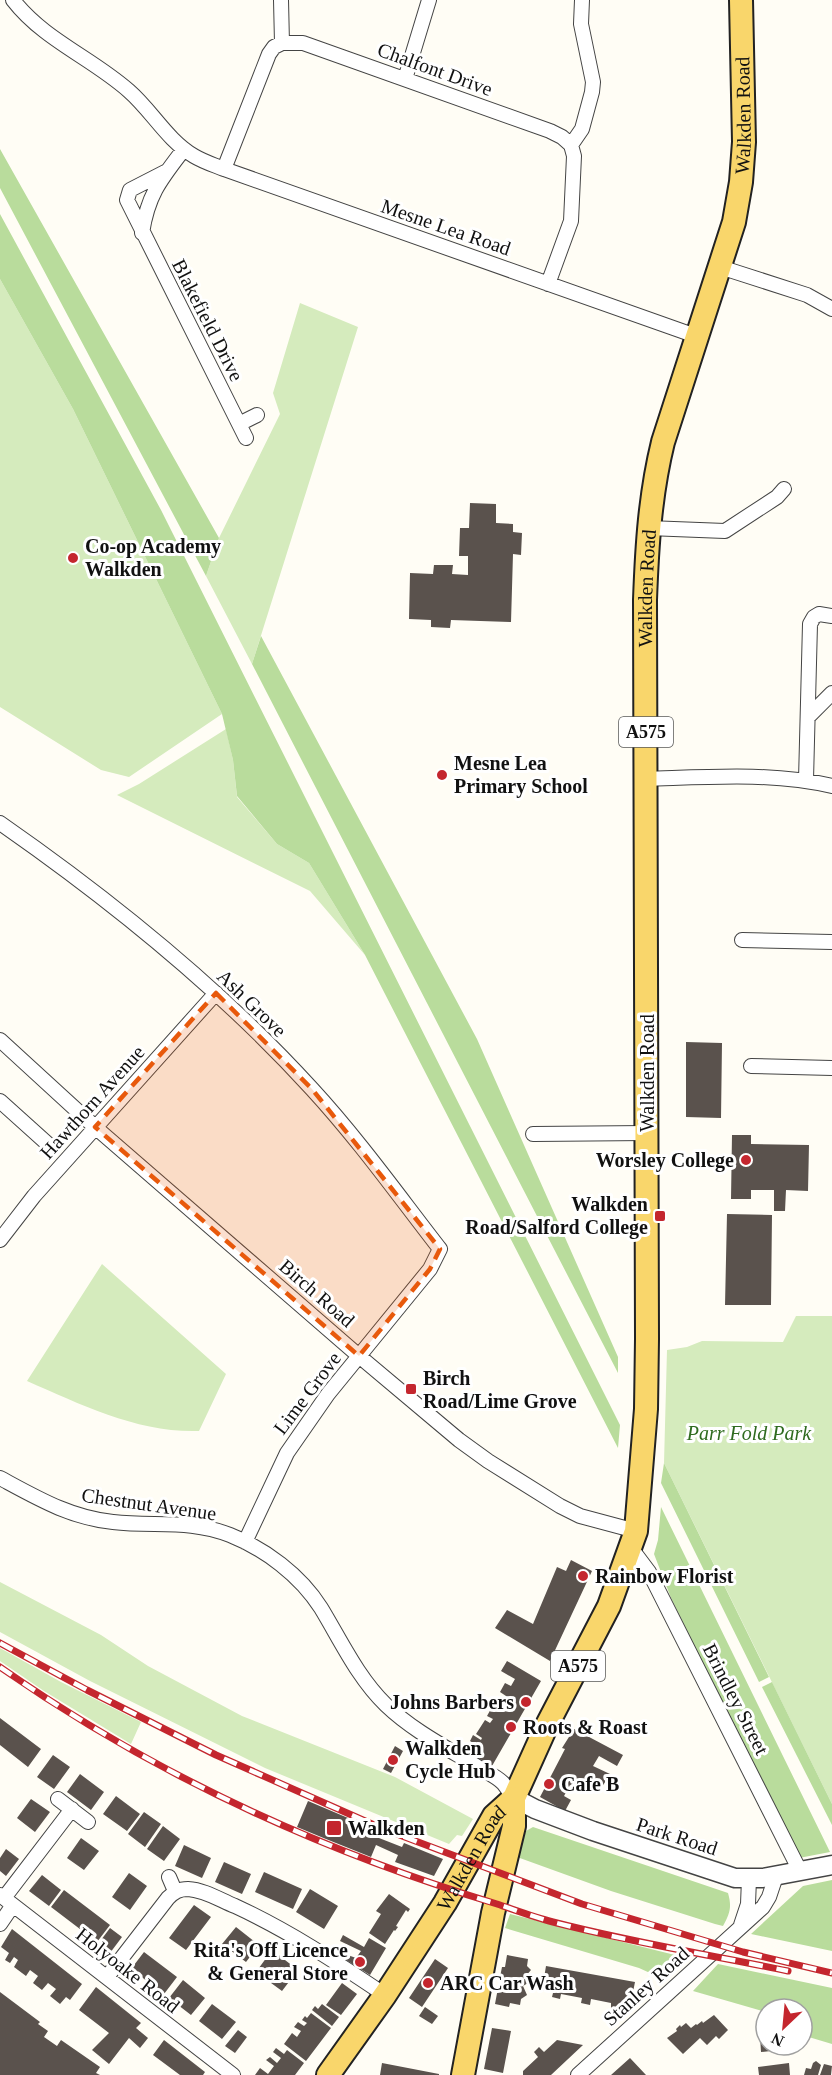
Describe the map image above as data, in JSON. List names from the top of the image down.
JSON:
{
  "streets": {
    "main road": ["Walkden Road", "A575"],
    "street": [
      "Chalfont Drive",
      "Mesne Lea Road",
      "Blakefield Drive",
      "Ash Grove",
      "Hawthorn Avenue",
      "Birch Road",
      "Lime Grove",
      "Chestnut Avenue",
      "Brindley Street",
      "Park Road",
      "Holyoake Road",
      "Stanley Road"
    ]
  },
  "crossings": [
    ["Walkden Road", "Mesne Lea Road"],
    ["Walkden Road", "A575"],
    ["Walkden Road", "Birch Road"],
    ["Walkden Road", "Chestnut Avenue"],
    ["Walkden Road", "Brindley Street"],
    ["Walkden Road", "Park Road"],
    ["Mesne Lea Road", "Blakefield Drive"],
    ["A575", "Chestnut Avenue"],
    ["A575", "Park Road"],
    ["Ash Grove", "Hawthorn Avenue"],
    ["Ash Grove", "Lime Grove"],
    ["Hawthorn Avenue", "Birch Road"],
    ["Birch Road", "Lime Grove"],
    ["Birch Road", "Brindley Street"],
    ["Lime Grove", "Chestnut Avenue"],
    ["Chestnut Avenue", "Park Road"],
    ["Brindley Street", "Park Road"],
    ["Park Road", "Stanley Road"]
  ],
  "parks": ["Parr Fold Park"],
  "places": {
    "other": [
      "Co-op Academy Walkden",
      "Mesne Lea Primary School",
      "Worsley College",
      "Rainbow Florist",
      "Johns Barbers",
      "Roots & Roast",
      "Walkden Cycle Hub",
      "Cafe B",
      "Rita's Off Licence & General Store",
      "ARC Car Wash"
    ],
    "transit": ["Walkden Road/Salford College", "Birch Road/Lime Grove", "Walkden"]
  },
  "north": "bottom left"
}
